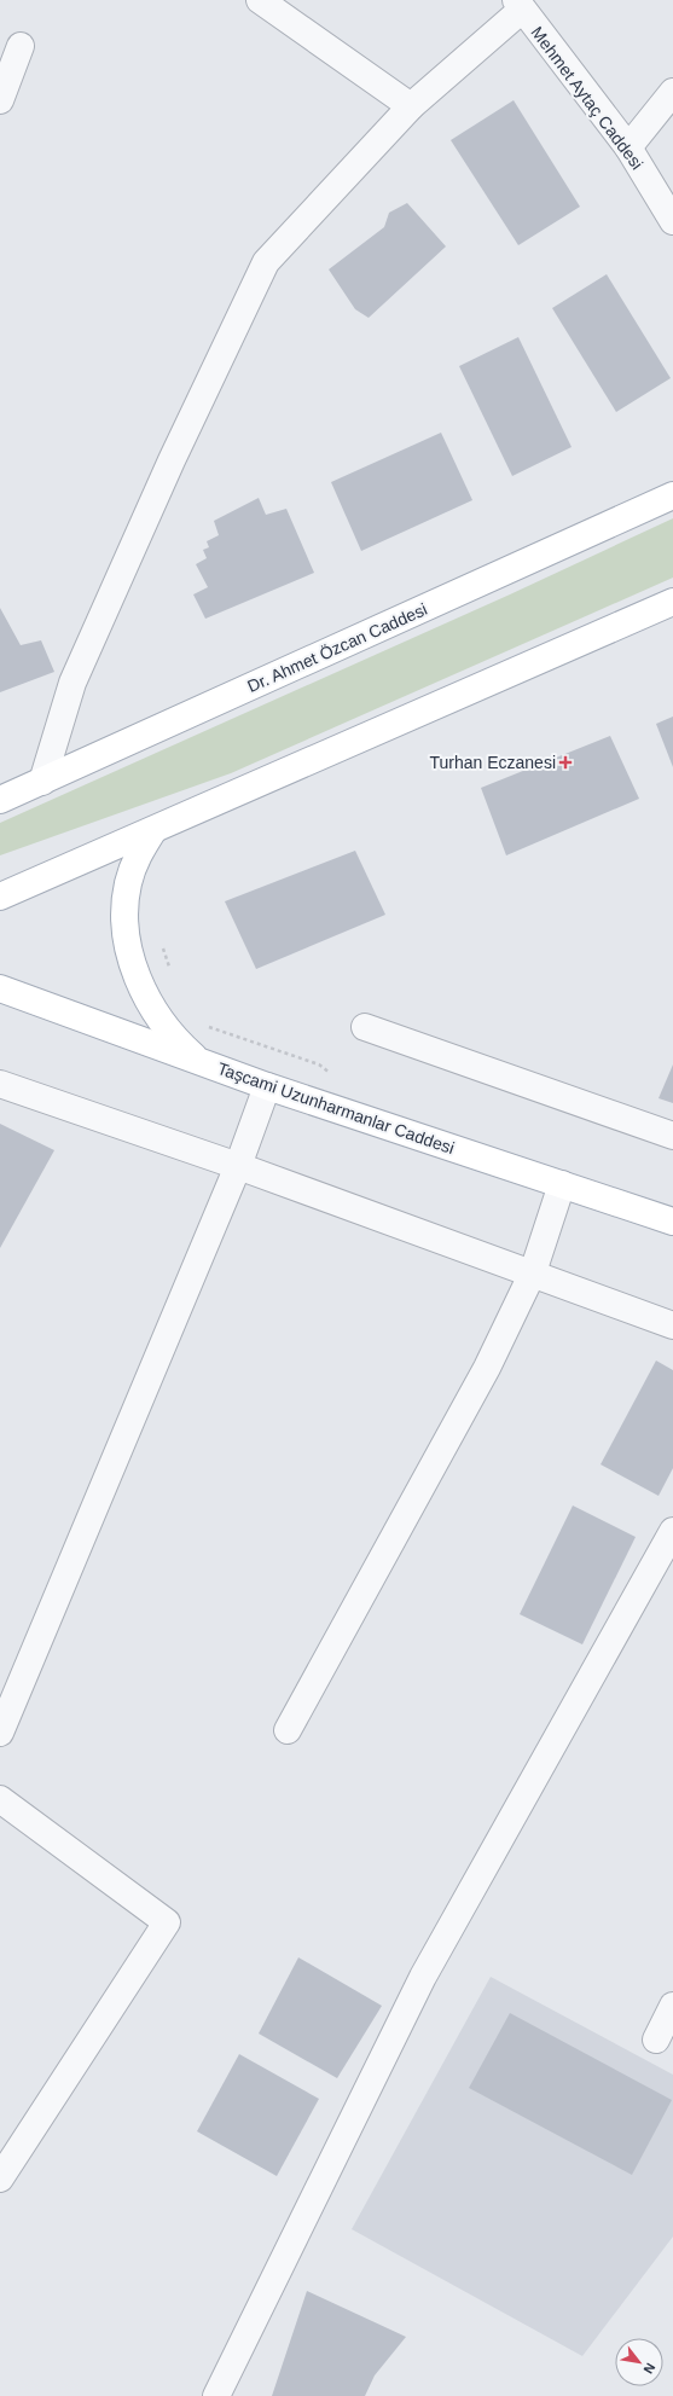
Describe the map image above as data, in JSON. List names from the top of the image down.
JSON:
{
  "streets": {
    "main road": ["Dr. Ahmet Özcan Caddesi", "Taşcami Uzunharmanlar Caddesi"],
    "street": ["Mehmet Aytaç Caddesi"]
  },
  "places": {
    "health": ["Turhan Eczanesi"]
  },
  "north": "bottom right"
}
